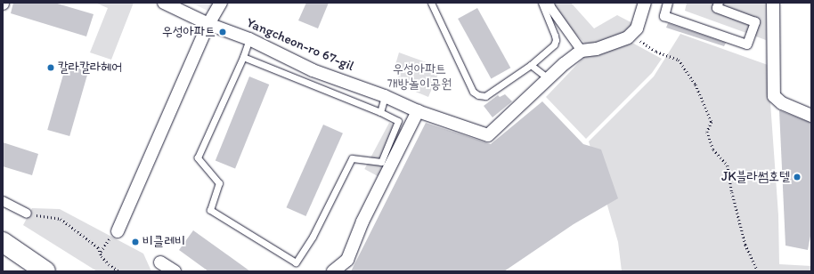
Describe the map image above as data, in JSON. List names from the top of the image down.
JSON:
{
  "streets": {
    "street": ["Yangcheon-ro 67-gil"]
  },
  "parks": ["우성아파트 개방놀이공원"],
  "places": [
    "우성아파트",
    "칼라칼라헤어",
    "JK블라썸호텔",
    "비클레비"
  ]
}
